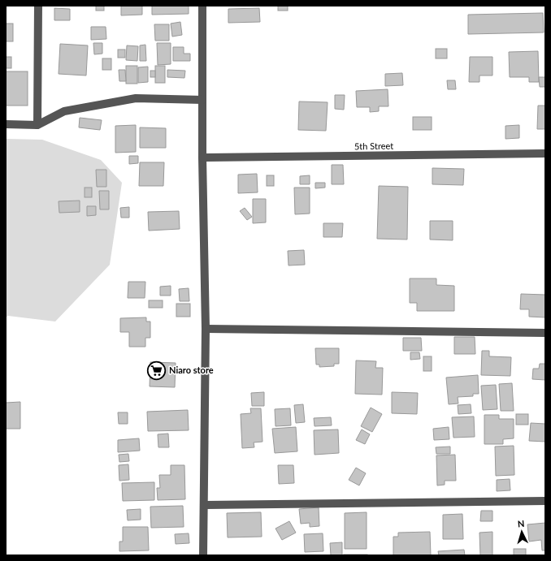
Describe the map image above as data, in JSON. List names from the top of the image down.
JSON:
{
  "streets": {
    "street": ["5th Street"]
  },
  "places": {
    "supermarket": ["Niaro store"]
  },
  "north": "top"
}
